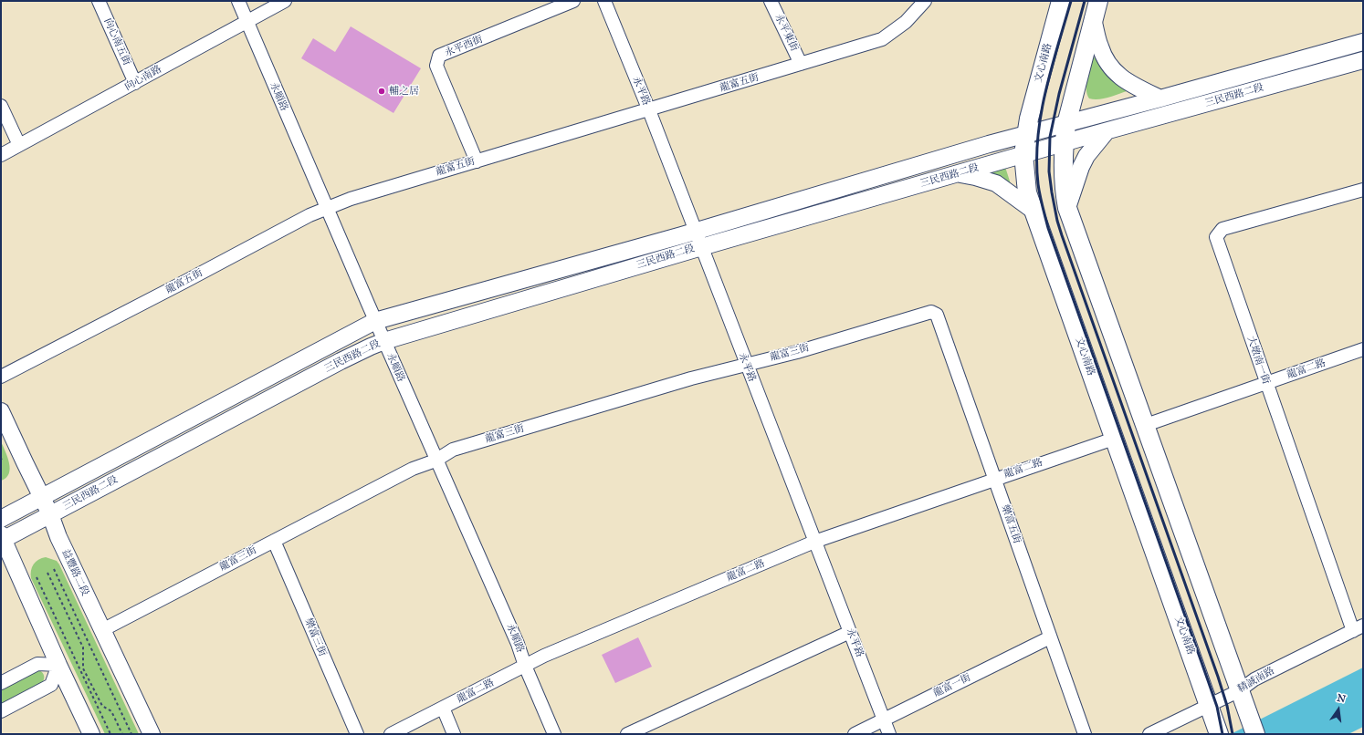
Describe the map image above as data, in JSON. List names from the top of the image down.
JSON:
{
  "streets": {
    "main road": ["文心南路"],
    "street": [
      "永平東街",
      "向心南五街",
      "永平西街",
      "向心南路",
      "龍富五街",
      "永平路",
      "三民西路二段",
      "永順路",
      "龍富三街",
      "大墩南一街",
      "龍富二路",
      "樂富五街",
      "益豐路二段",
      "樂富三街",
      "精誠南路",
      "龍富一街"
    ]
  },
  "crossings": [
    ["永平東街", "龍富五街"],
    ["向心南五街", "向心南路"],
    ["永平西街", "龍富五街"],
    ["文心南路", "三民西路二段"],
    ["文心南路", "龍富二路"],
    ["文心南路", "精誠南路"],
    ["向心南路", "永順路"],
    ["龍富五街", "永平路"],
    ["龍富五街", "永順路"],
    ["永平路", "三民西路二段"],
    ["永平路", "龍富三街"],
    ["永平路", "龍富二路"],
    ["永平路", "龍富一街"],
    ["三民西路二段", "永順路"],
    ["三民西路二段", "益豐路二段"],
    ["永順路", "龍富三街"],
    ["永順路", "龍富二路"],
    ["龍富三街", "樂富五街"],
    ["龍富三街", "益豐路二段"],
    ["龍富三街", "樂富三街"],
    ["大墩南一街", "龍富二路"],
    ["大墩南一街", "精誠南路"],
    ["龍富二路", "樂富五街"],
    ["樂富五街", "龍富一街"]
  ],
  "places": ["輔之居"],
  "north": "top"
}
